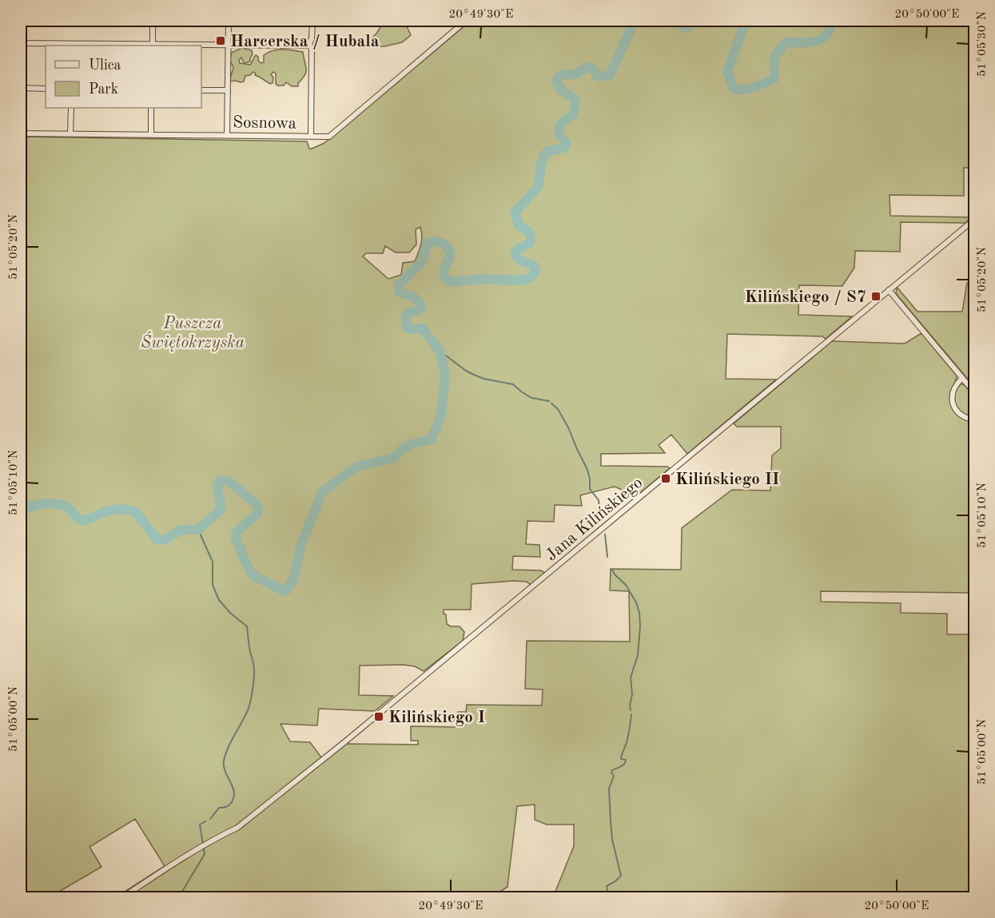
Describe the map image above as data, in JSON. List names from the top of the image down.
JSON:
{
  "streets": {
    "street": ["Sosnowa", "Jana Kilińskiego"]
  },
  "parks": ["Puszcza Świętokrzyska"],
  "places": {
    "transit": [
      "Harcerska / Hubala",
      "Kilińskiego / S7",
      "Kilińskiego II",
      "Kilińskiego I"
    ]
  },
  "legend": ["Ulica", "Park"],
  "coordinates": [
    "20°49'30\"E",
    "20°50'00\"E",
    "51°05'30\"N",
    "51°05'20\"N",
    "51°05'10\"N",
    "51°05'00\"N"
  ]
}
